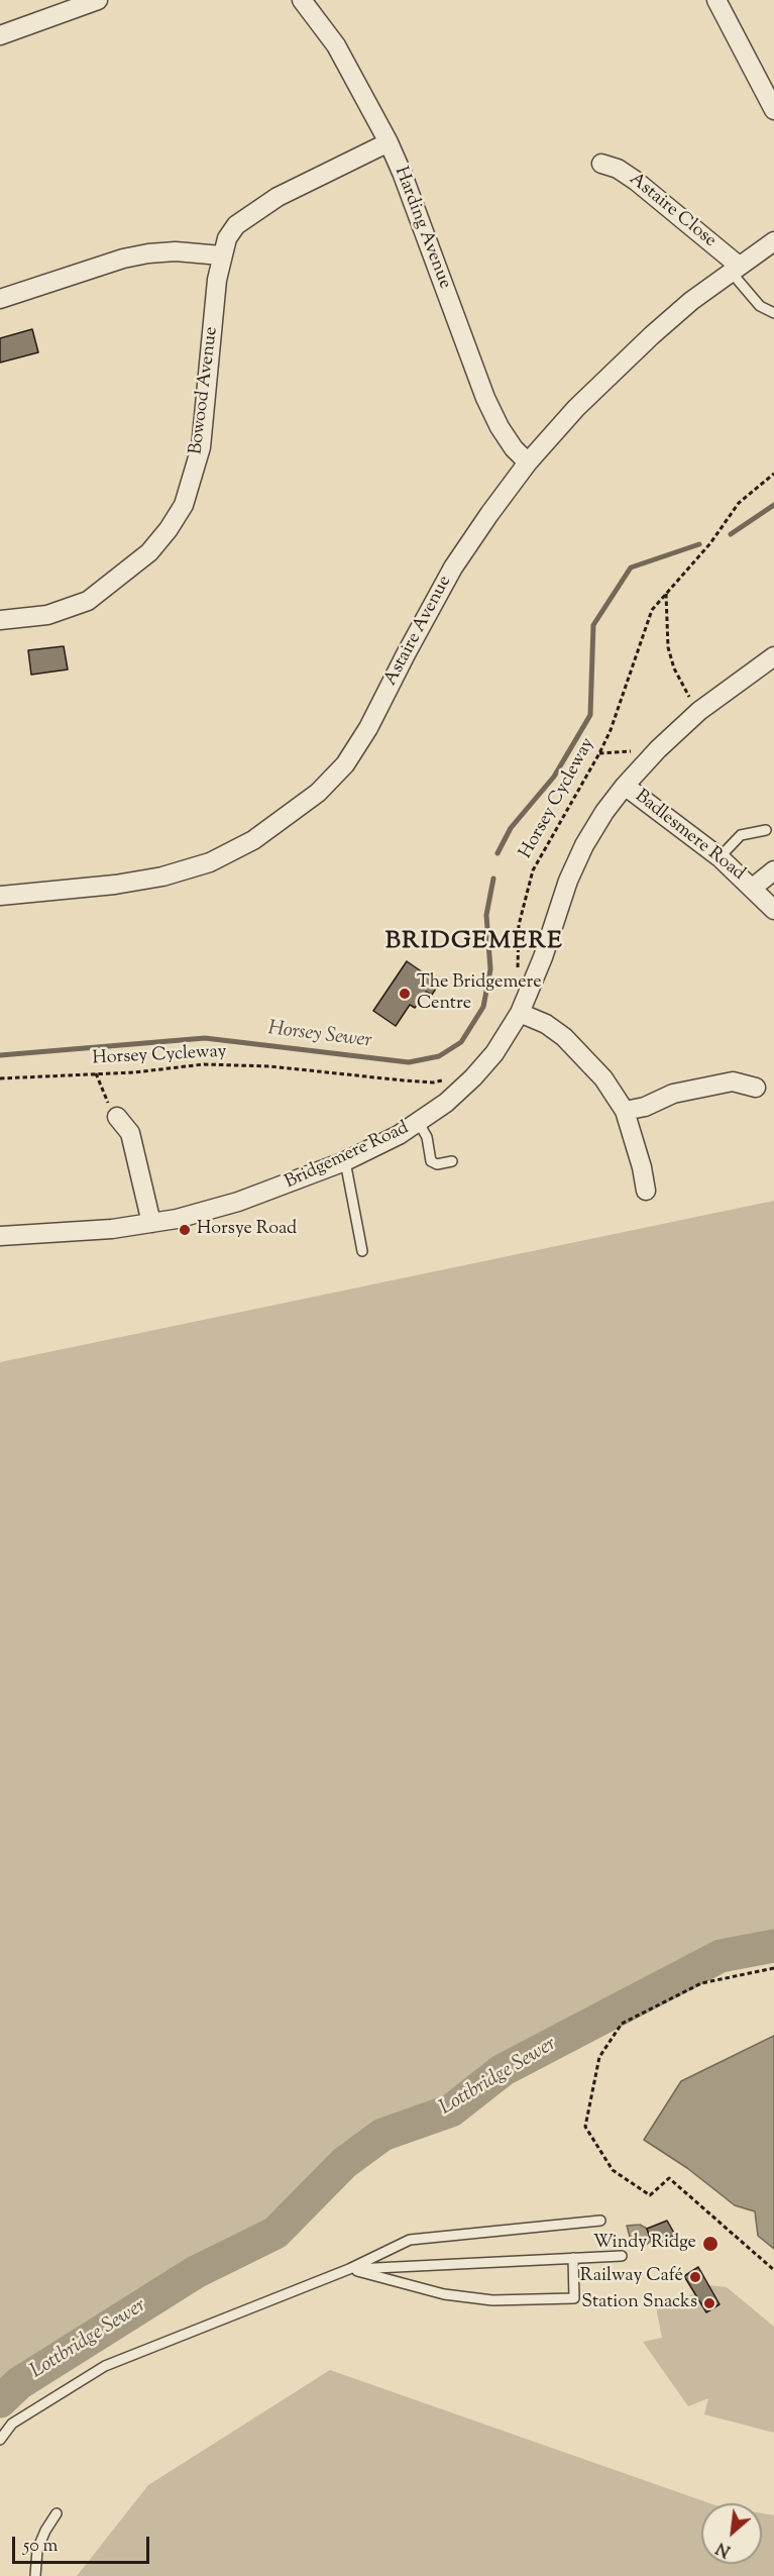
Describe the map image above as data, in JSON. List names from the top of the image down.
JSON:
{
  "streets": {
    "street": [
      "Astaire Close",
      "Harding Avenue",
      "Bowood Avenue",
      "Astaire Avenue",
      "Badlesmere Road",
      "Bridgemere Road"
    ],
    "path": ["Horsey Cycleway"]
  },
  "crossings": [
    ["Astaire Close", "Astaire Avenue"],
    ["Harding Avenue", "Bowood Avenue"],
    ["Harding Avenue", "Astaire Avenue"],
    ["Badlesmere Road", "Bridgemere Road"]
  ],
  "districts": ["BRIDGEMERE"],
  "water": ["Horsey Sewer", "Lottbridge Sewer"],
  "places": [
    "The Bridgemere Centre",
    "Horsye Road",
    "Windy Ridge",
    "Railway Café",
    "Station Snacks"
  ],
  "scale_bar": "50 m",
  "north": "bottom left"
}
